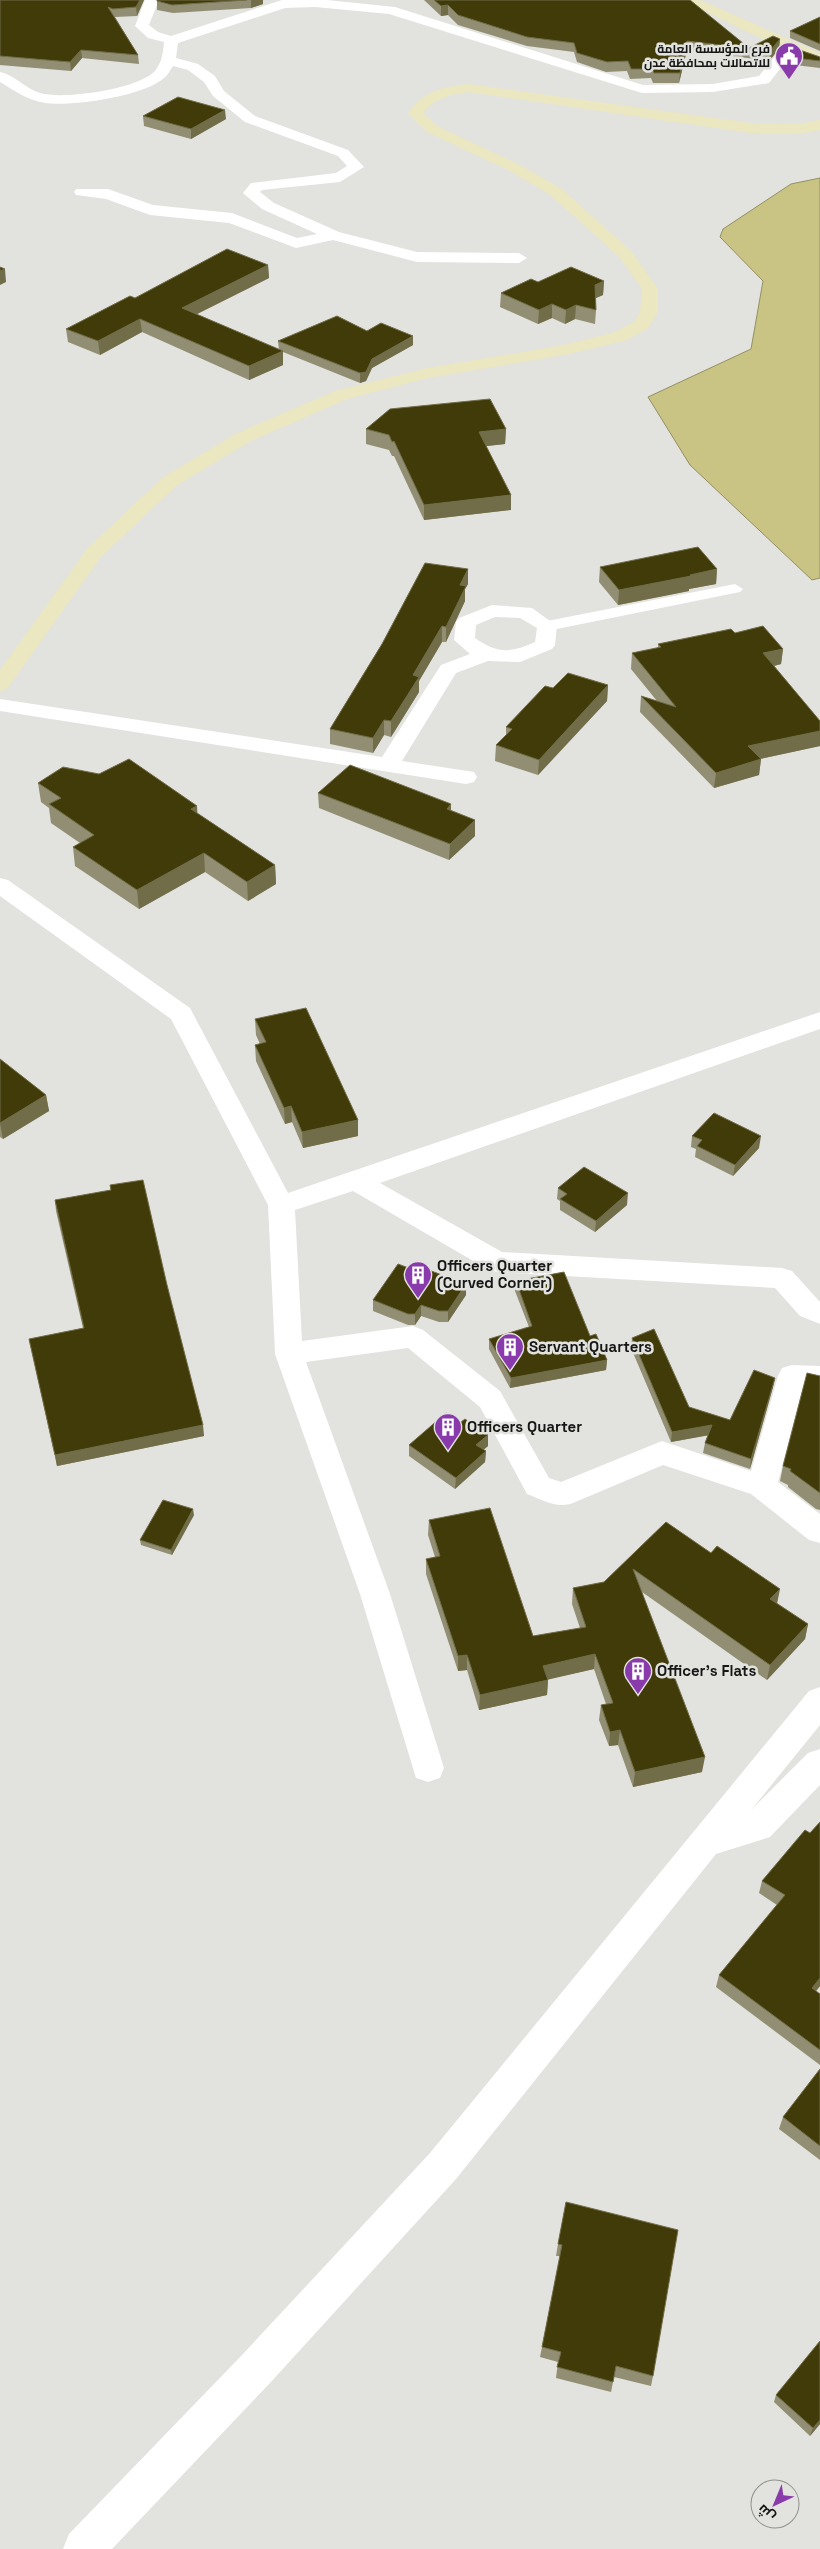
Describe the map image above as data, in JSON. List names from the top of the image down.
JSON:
{
  "places": {
    "public building": ["فرع المؤسسة العامة للاتصالات بمحافظة عدن"],
    "building": [
      "Officers Quarter (Curved Corner)",
      "Servant Quarters",
      "Officers Quarter",
      "Officer's Flats"
    ]
  },
  "north": "bottom left"
}
